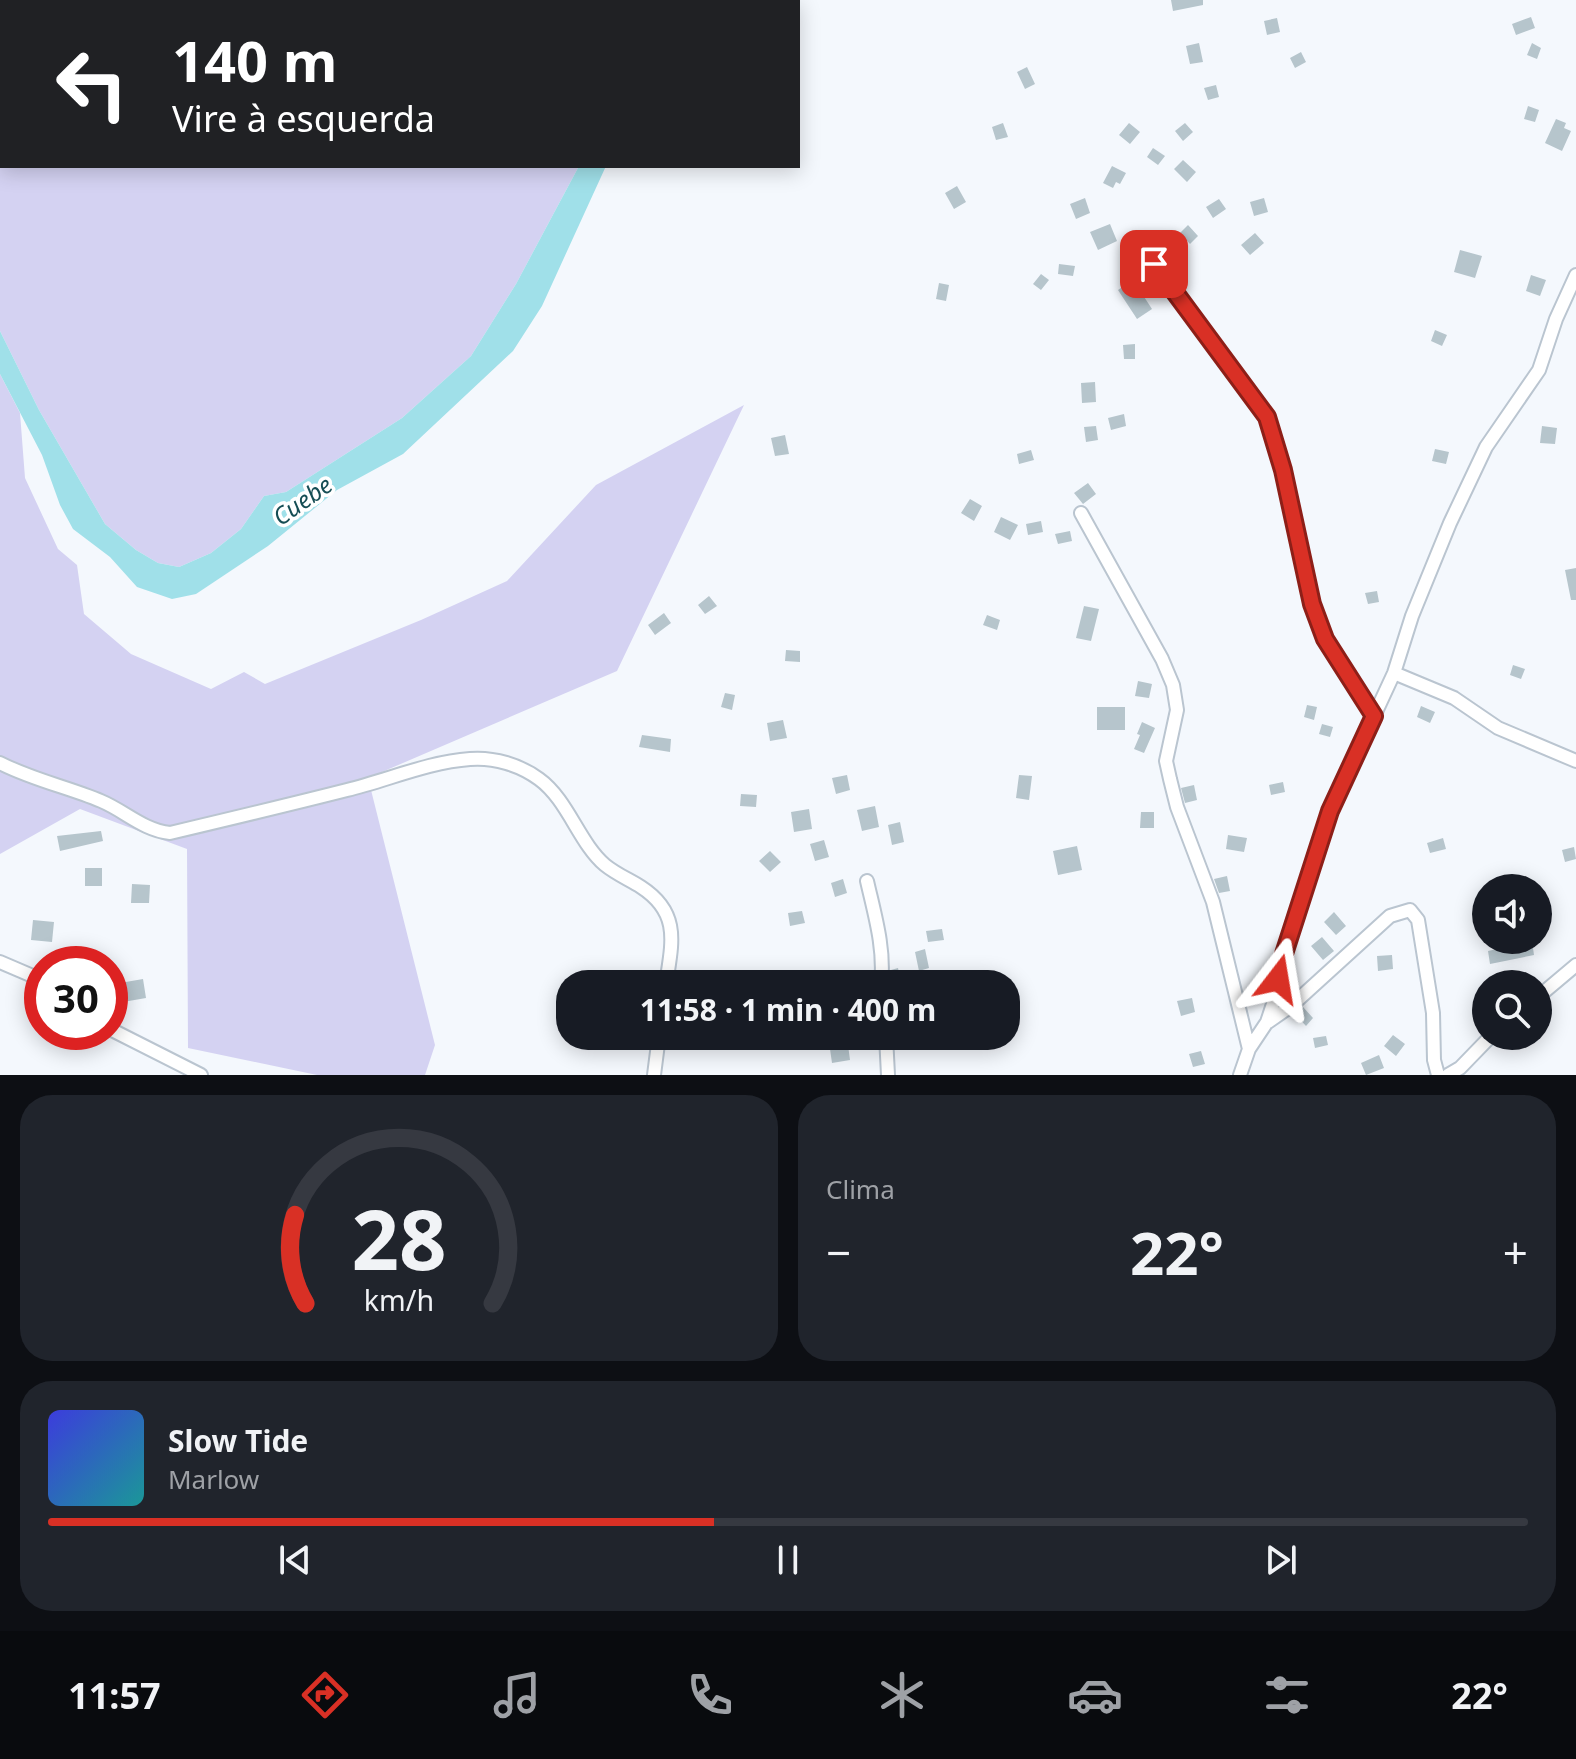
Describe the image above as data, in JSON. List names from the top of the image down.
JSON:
{
  "water": ["Cuebe"],
  "page": {
    "turn": ["140 m", "Vire à esquerda"],
    "limit": "30",
    "trip": "11:58 · 1 min · 400 m",
    "tile": "Clima",
    "heat": ["−", "22°", "+"],
    "song": ["Slow Tide", "Marlow"],
    "tabs": ["11:57", "22°"],
    "gauge": ["28", "km/h"]
  }
}
